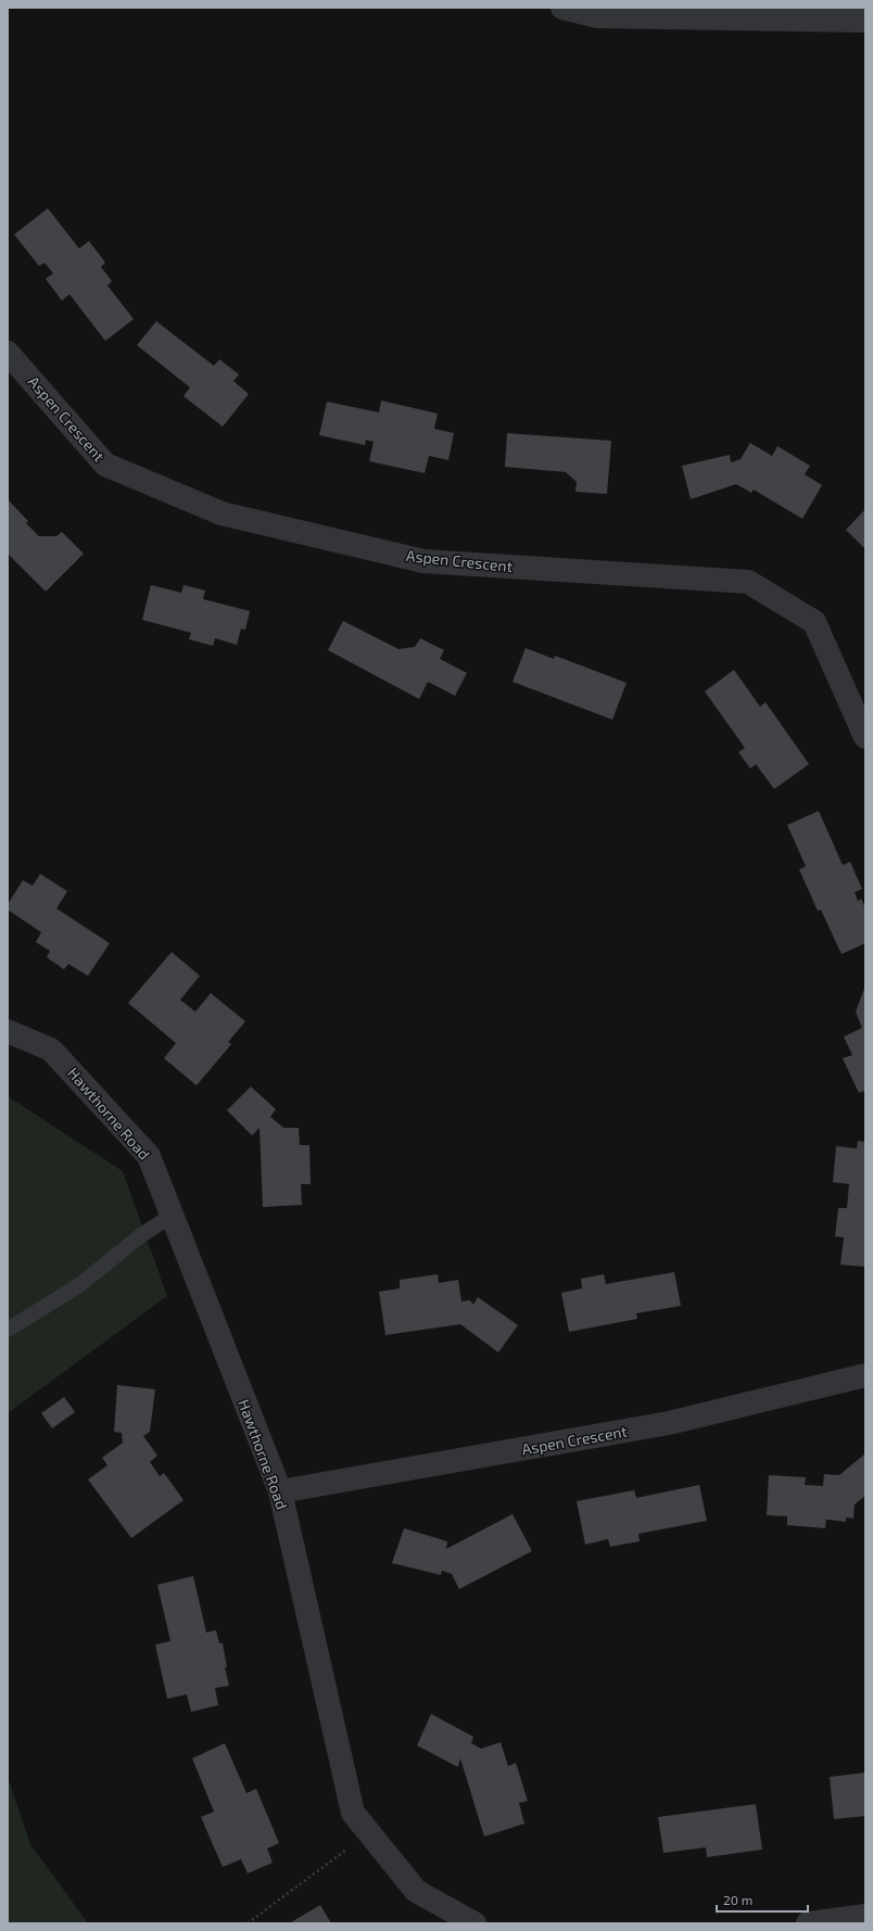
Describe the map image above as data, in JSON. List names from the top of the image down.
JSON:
{
  "streets": {
    "street": ["Aspen Crescent", "Hawthorne Road"]
  },
  "crossings": [
    ["Aspen Crescent", "Hawthorne Road"]
  ],
  "scale_bar": "20 m"
}
